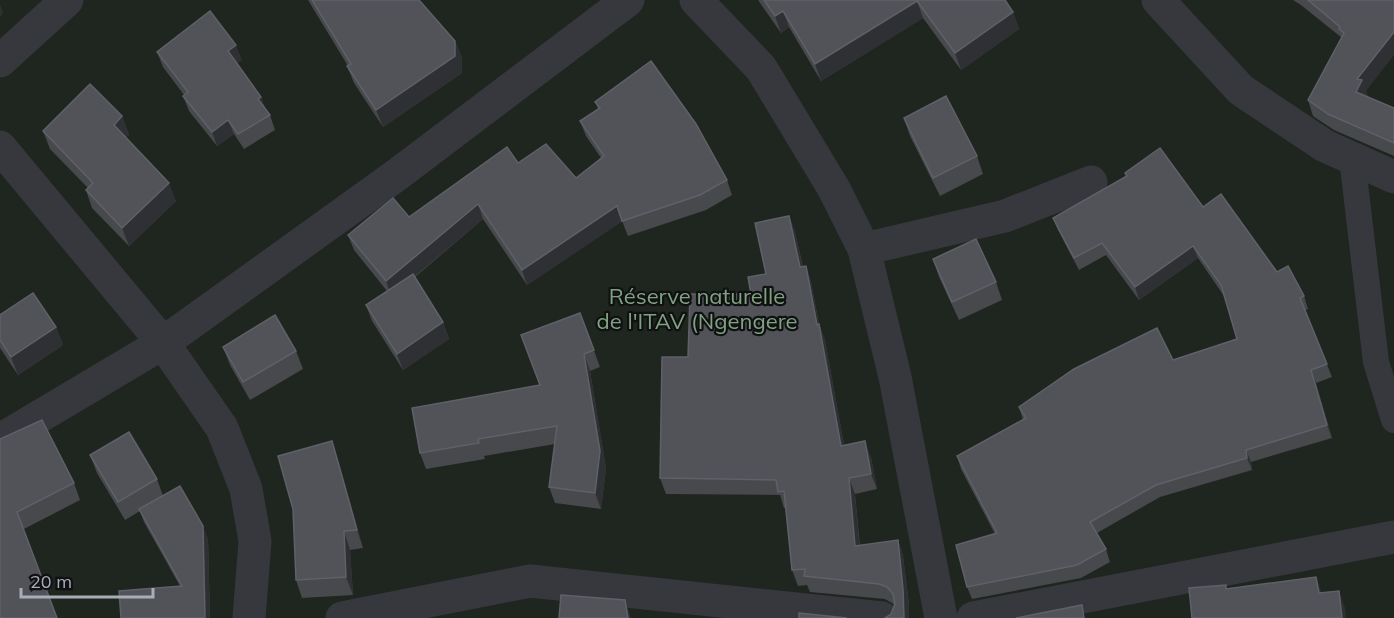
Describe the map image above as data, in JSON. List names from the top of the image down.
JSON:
{
  "parks": ["Réserve naturelle de l'ITAV (Ngengere"],
  "scale_bar": "20 m"
}
